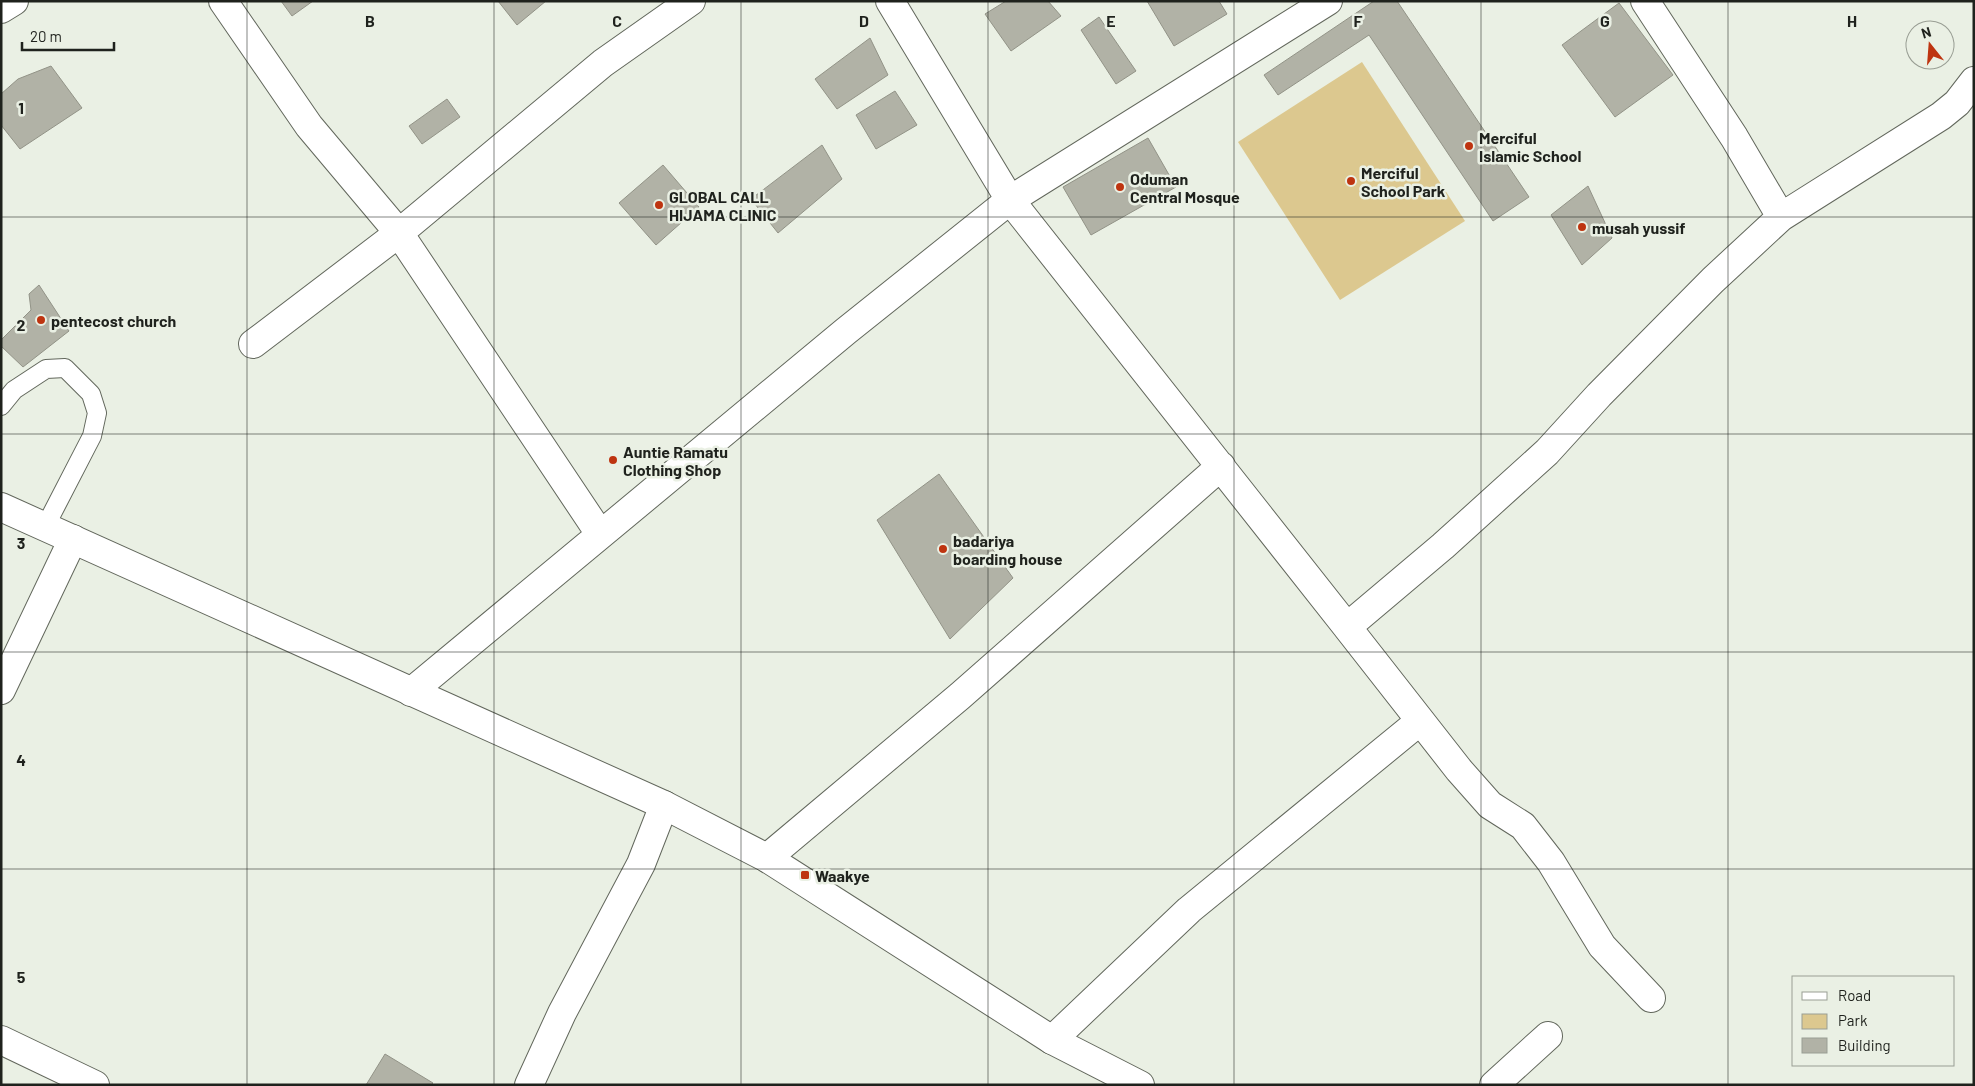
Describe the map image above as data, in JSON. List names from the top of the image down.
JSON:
{
  "places": {
    "other": [
      "Merciful Islamic School",
      "Merciful School Park",
      "Oduman Central Mosque",
      "GLOBAL CALL HIJAMA CLINIC",
      "musah yussif",
      "pentecost church",
      "Auntie Ramatu Clothing Shop",
      "badariya boarding house"
    ],
    "transit": ["Waakye"]
  },
  "legend": ["Road", "Park", "Building"],
  "scale_bar": "20 m",
  "north": "top",
  "grid": {
    "columns": [
      "B",
      "C",
      "D",
      "E",
      "F",
      "G",
      "H"
    ],
    "rows": [
      "1",
      "2",
      "3",
      "4",
      "5"
    ]
  }
}
